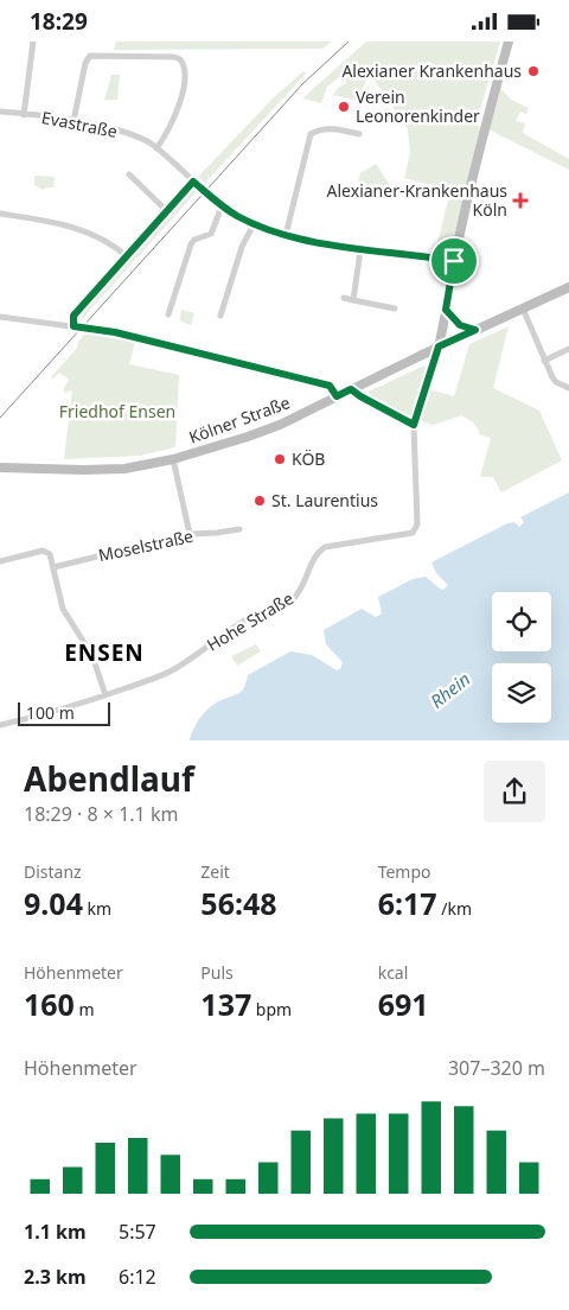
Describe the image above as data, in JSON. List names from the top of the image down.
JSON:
{
  "streets": {
    "main road": ["Kölner Straße"],
    "street": ["Evastraße", "Moselstraße", "Hohe Straße"]
  },
  "crossings": [
    ["Kölner Straße", "Hohe Straße"]
  ],
  "districts": ["ENSEN"],
  "water": ["Rhein"],
  "parks": ["Friedhof Ensen"],
  "places": {
    "other": [
      "Alexianer Krankenhaus",
      "Verein Leonorenkinder",
      "KÖB",
      "St. Laurentius"
    ],
    "health": ["Alexianer-Krankenhaus Köln"]
  },
  "scale_bar": "100 m",
  "page": {
    "status": "18:29",
    "scale": "100 m",
    "heading": ["Abendlauf", "18:29 · 8 × 1.1 km"],
    "stats": [
      ["Distanz", "9.04 km"],
      ["Zeit", "56:48"],
      ["Tempo", "6:17 /km"],
      ["Höhenmeter", "160 m"],
      ["Puls", "137 bpm"],
      ["kcal", "691"]
    ],
    "chart": ["Höhenmeter", "307–320 m"],
    "list": [
      {
        "name": "1.1 km",
        "note": "5:57"
      },
      {
        "name": "2.3 km",
        "note": "6:12"
      }
    ]
  }
}
